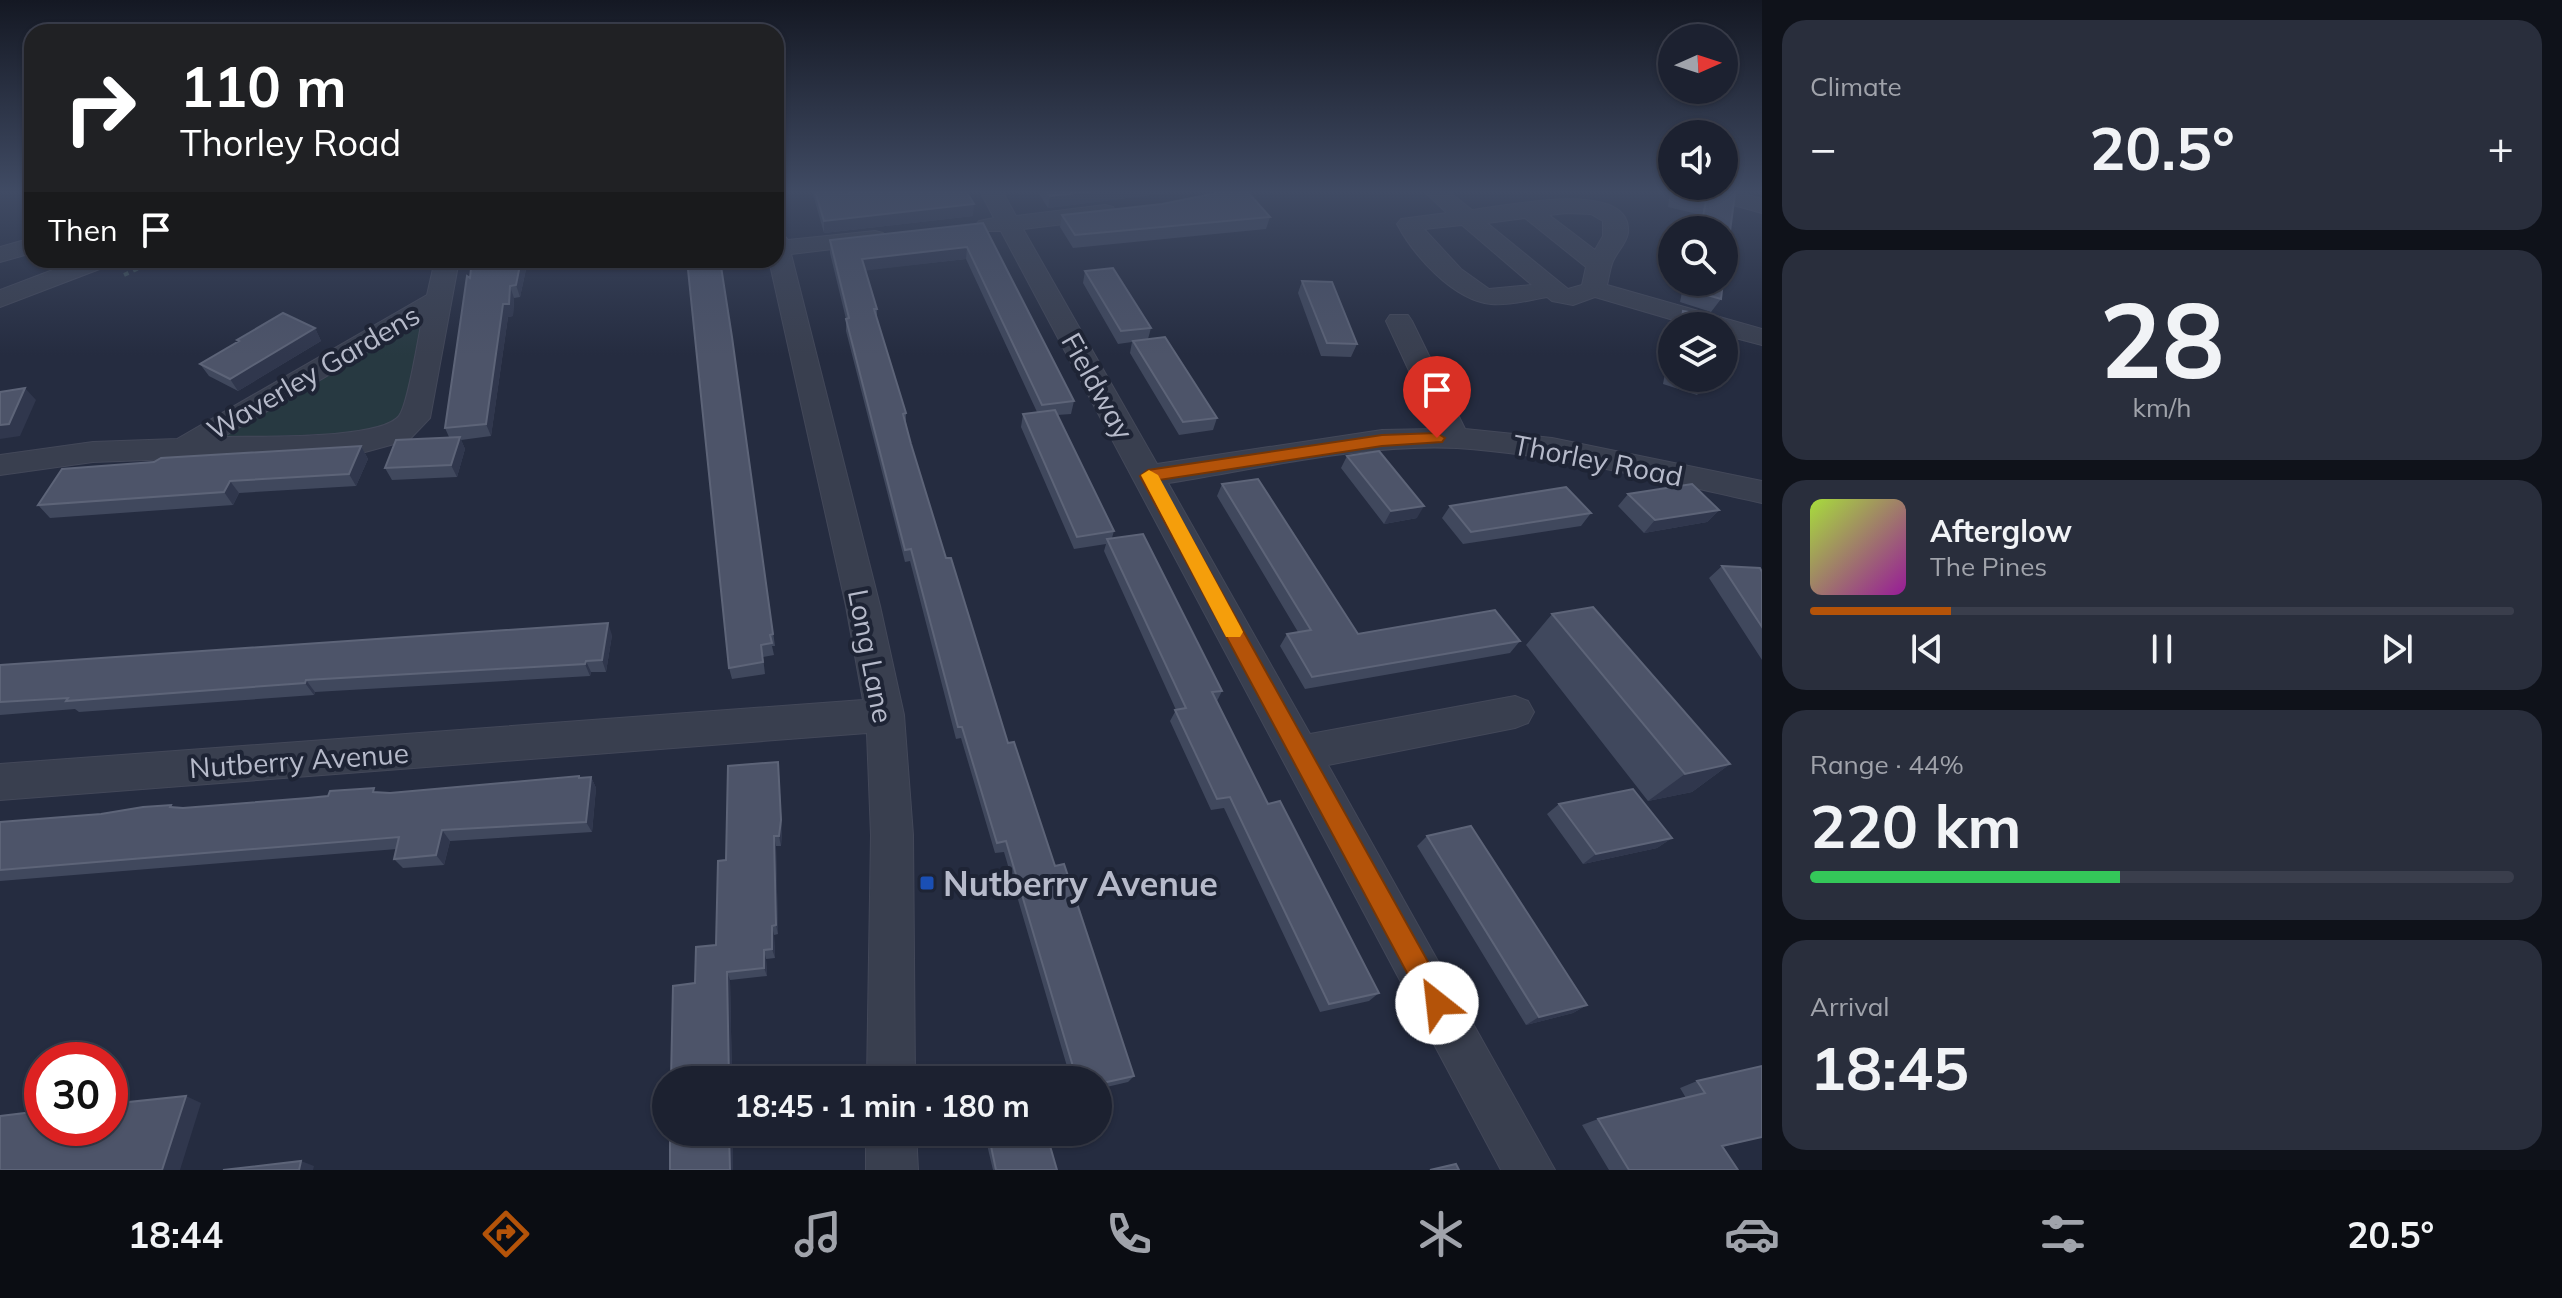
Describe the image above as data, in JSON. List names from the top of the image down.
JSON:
{
  "streets": {
    "street": [
      "Waverley Gardens",
      "Fieldway",
      "Thorley Road",
      "Long Lane",
      "Nutberry Avenue"
    ]
  },
  "crossings": [
    ["Fieldway", "Thorley Road"],
    ["Long Lane", "Nutberry Avenue"]
  ],
  "places": {
    "transit": ["Nutberry Avenue"]
  },
  "north": "right",
  "page": {
    "tile": [
      "Climate",
      ["28", "km/h"],
      ["Range · 44%", "220 km"],
      ["Arrival", "18:45"]
    ],
    "turn": ["110 m", "Thorley Road"],
    "heat": ["−", "20.5°", "+"],
    "then": "Then",
    "song": ["Afterglow", "The Pines"],
    "limit": "30",
    "trip": "18:45 · 1 min · 180 m",
    "tabs": ["18:44", "20.5°"]
  }
}
